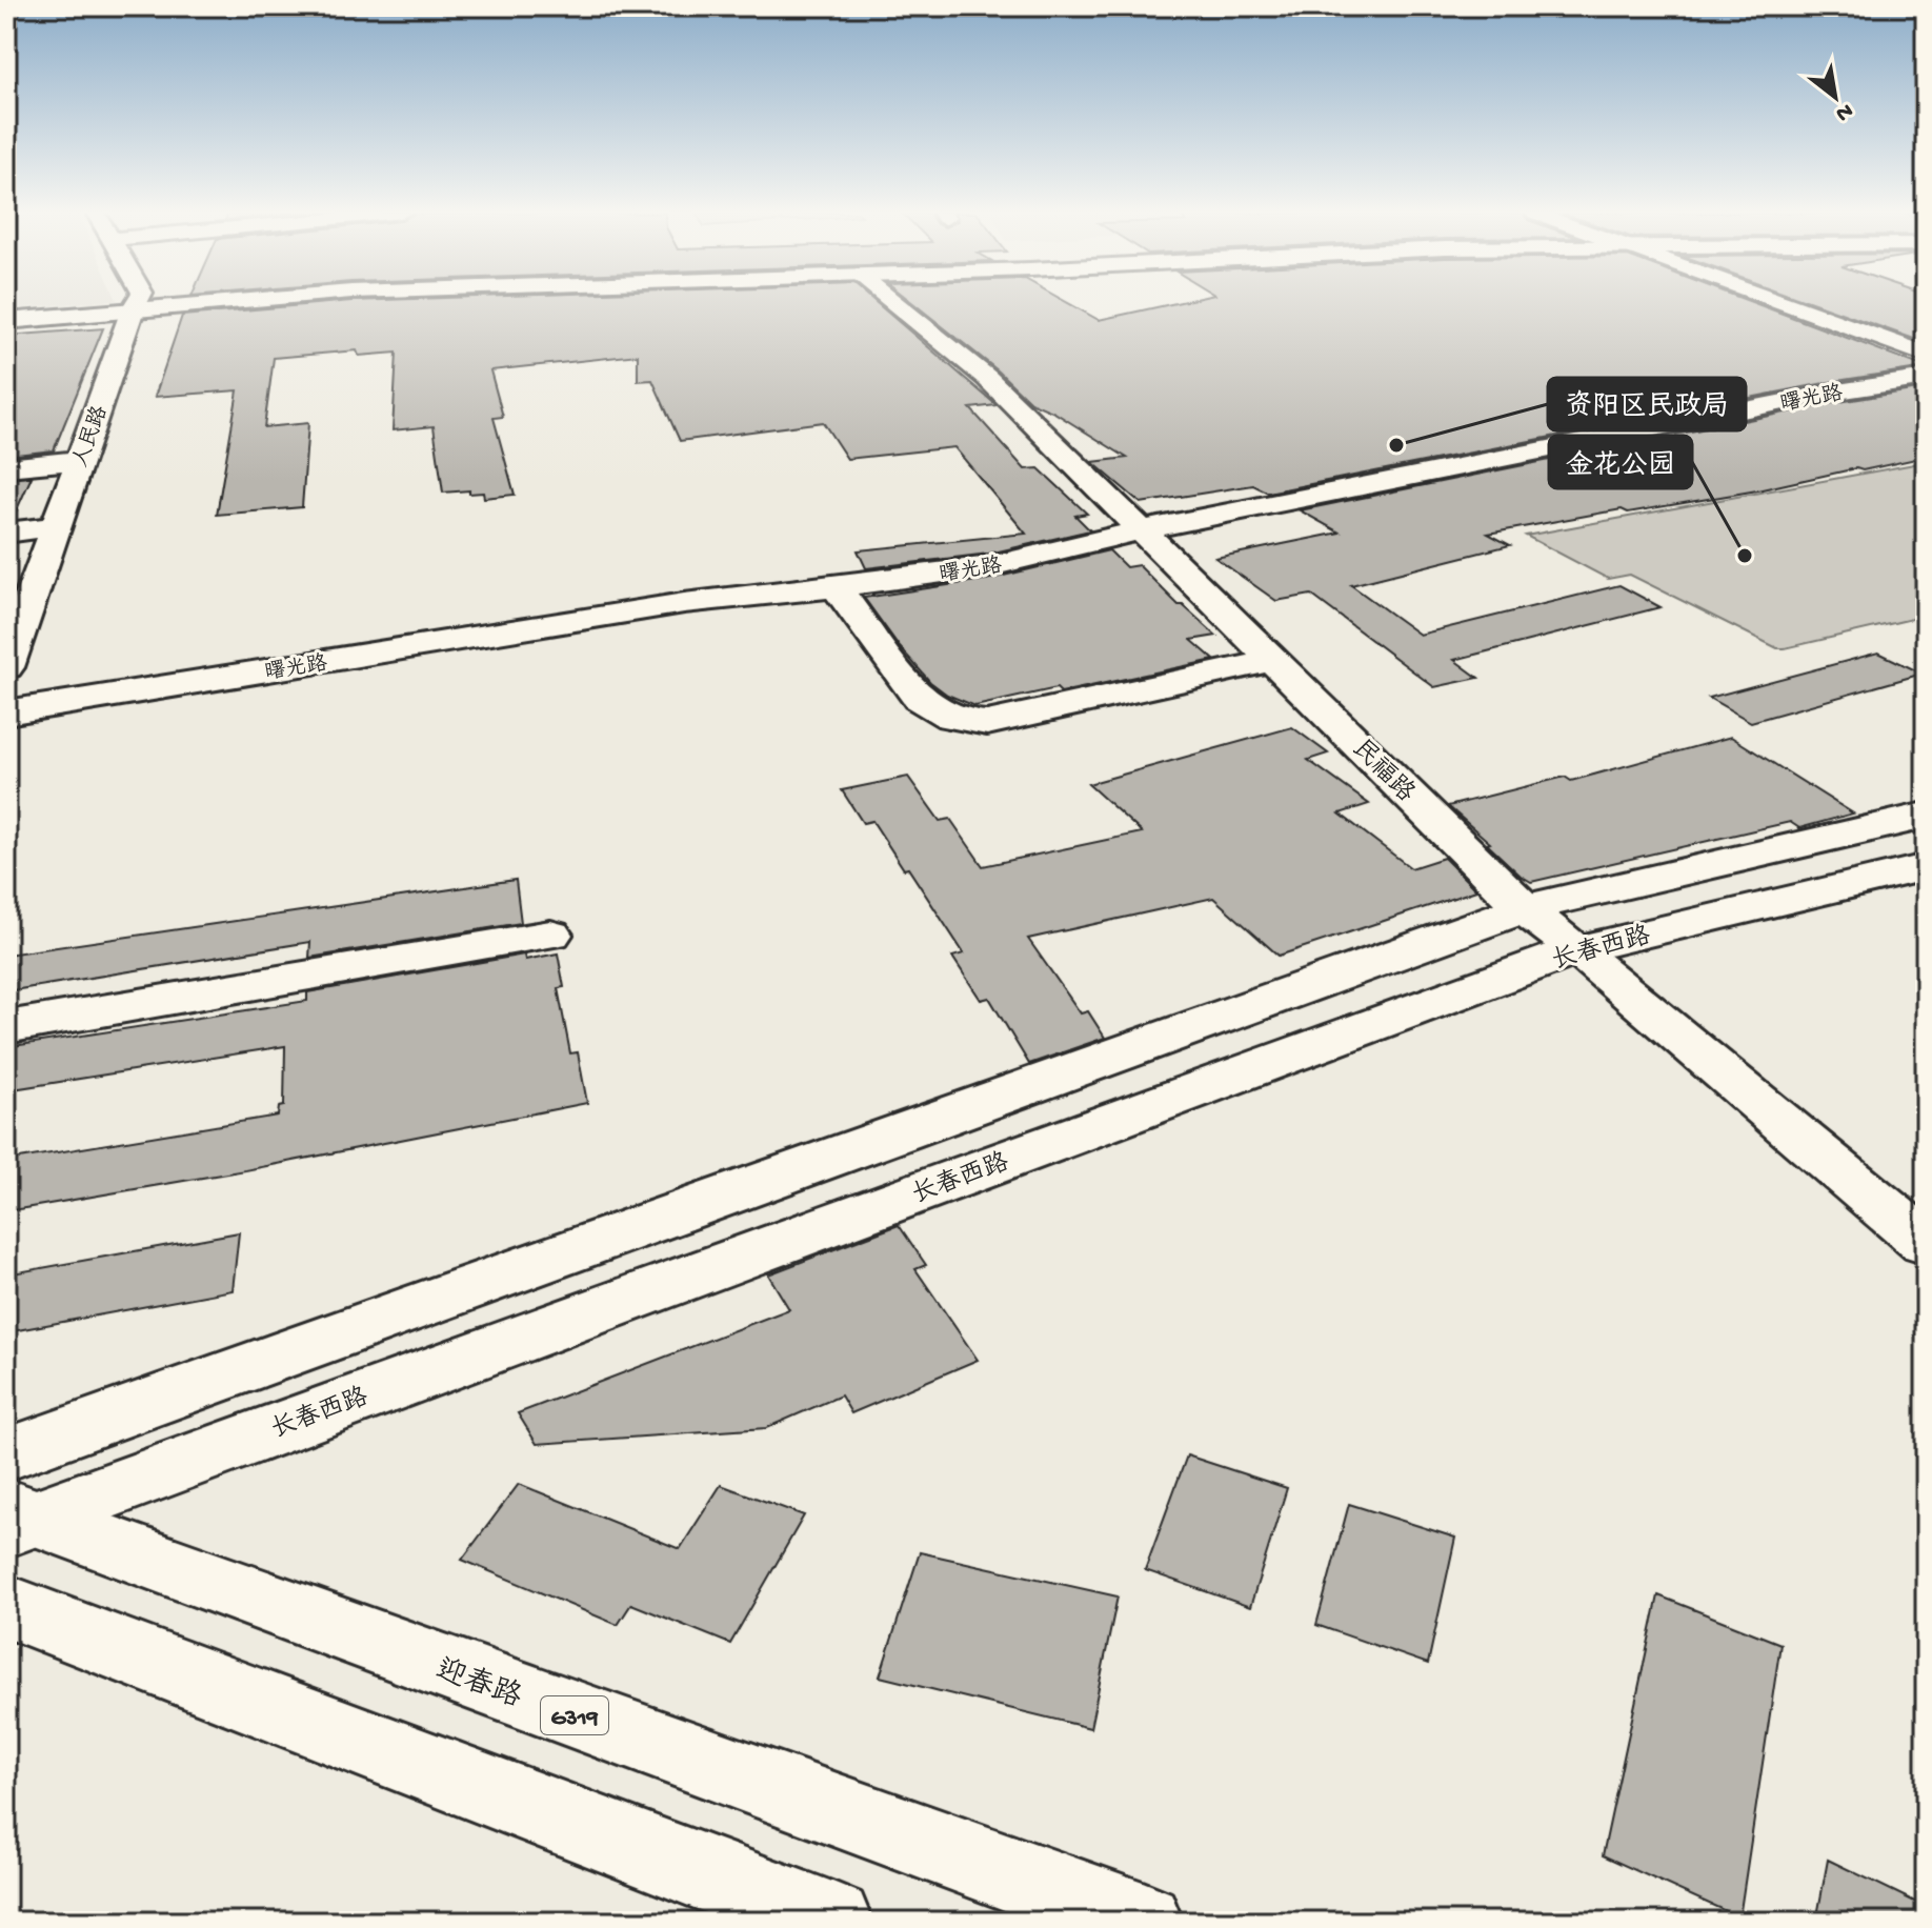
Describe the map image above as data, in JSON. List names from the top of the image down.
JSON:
{
  "streets": {
    "main road": [
      "曙光路",
      "人民路",
      "民福路",
      "长春西路",
      "迎春路",
      "G319"
    ]
  },
  "crossings": [
    ["曙光路", "民福路"],
    ["民福路", "长春西路"],
    ["长春西路", "迎春路"]
  ],
  "places": ["资阳区民政局", "金花公园"],
  "north": "bottom right"
}
